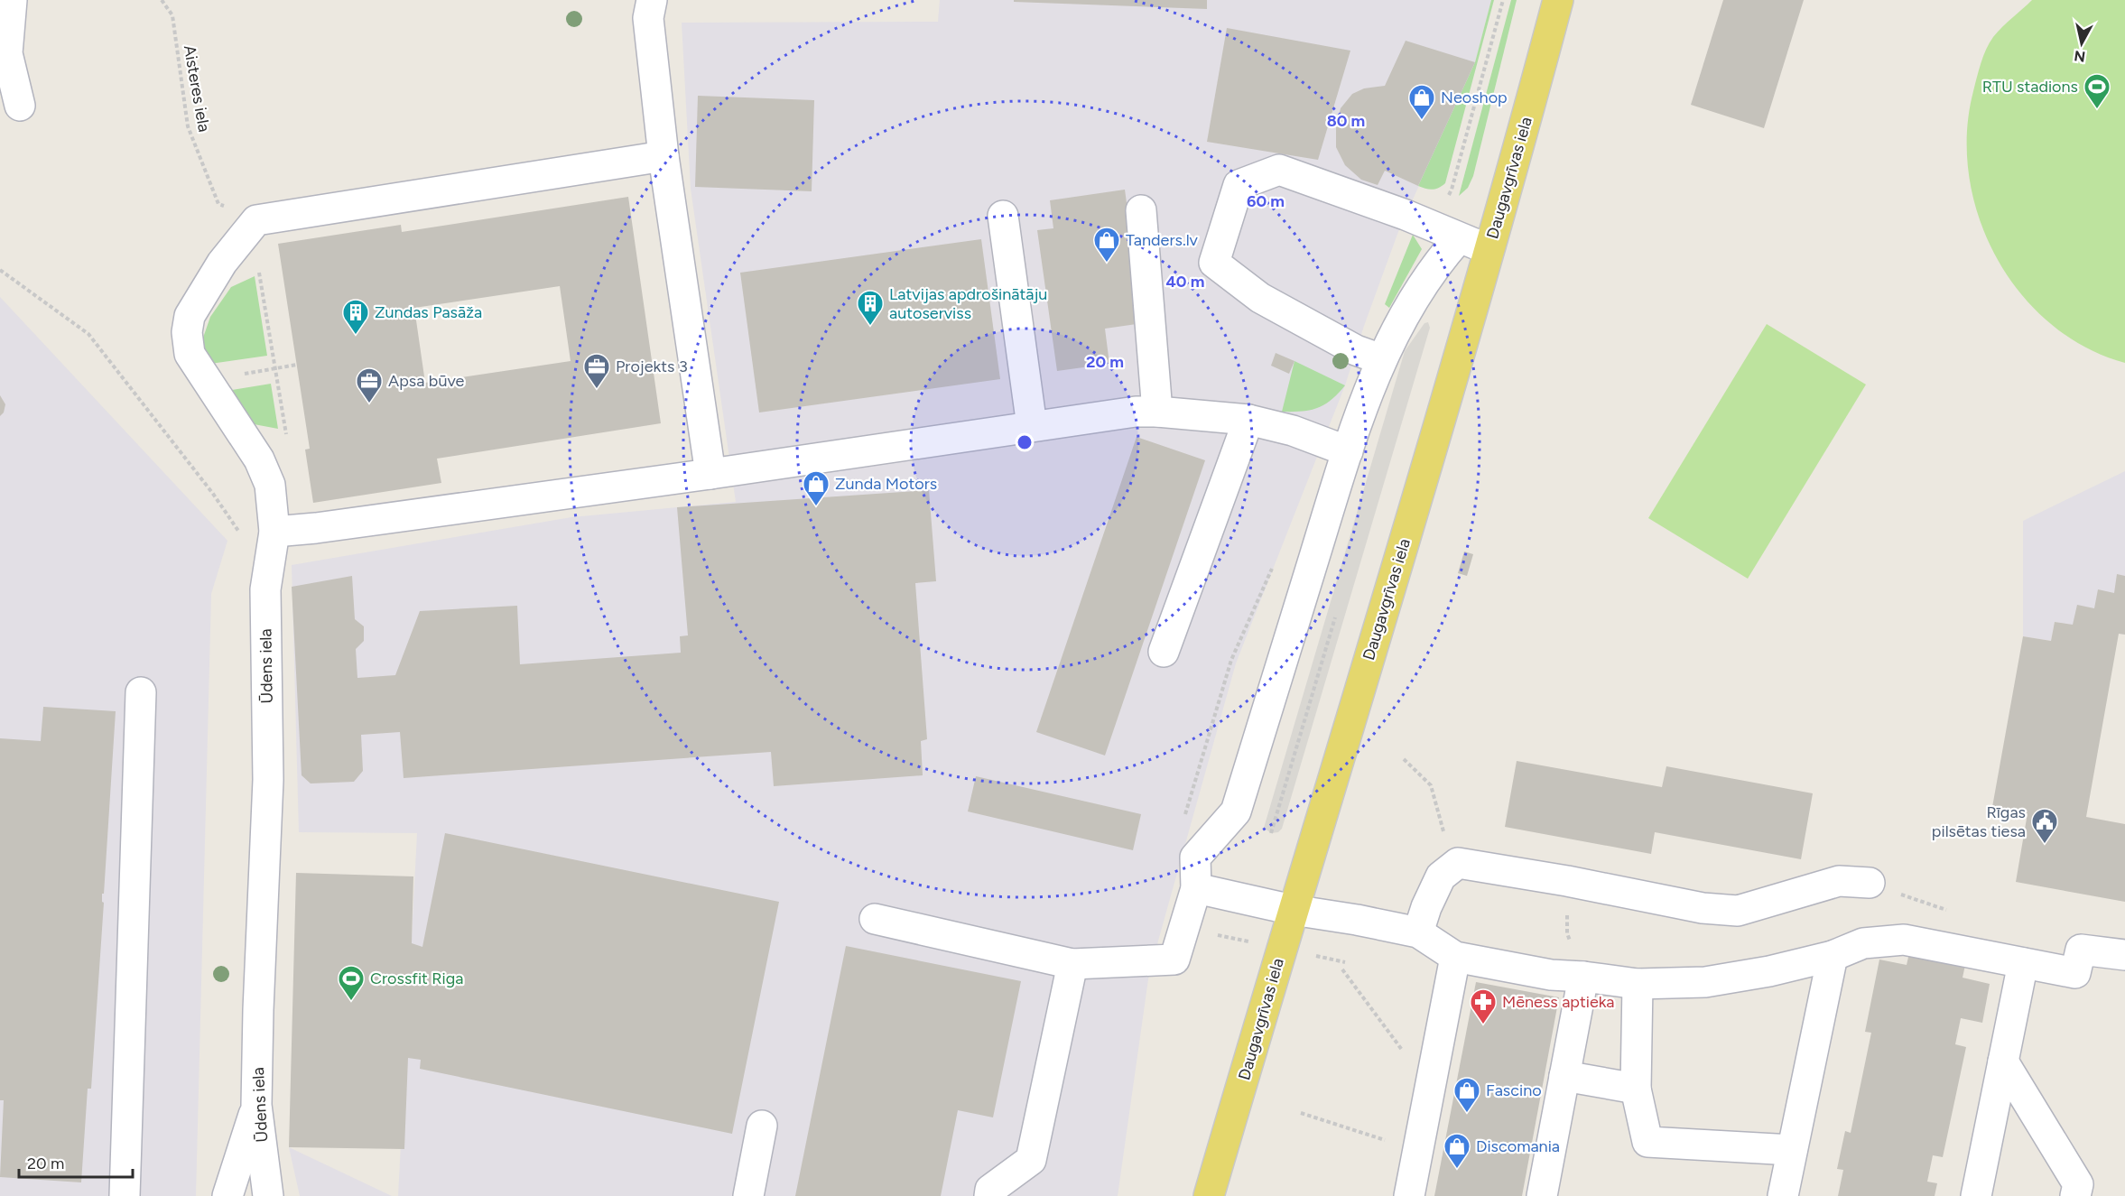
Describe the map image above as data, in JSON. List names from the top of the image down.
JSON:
{
  "streets": {
    "main road": ["Daugavgrīvas iela"],
    "street": ["Ūdens iela"],
    "path": ["Aisteres iela"]
  },
  "crossings": [
    ["Aisteres iela", "Ūdens iela"]
  ],
  "places": {
    "sports": ["RTU stadions", "Crossfit Riga"],
    "shop": [
      "Neoshop",
      "Tanders.lv",
      "Zunda Motors",
      "Fascino",
      "Discomania"
    ],
    "building": ["Latvijas apdrošinātāju autoserviss", "Zundas Pasāža"],
    "office": ["Projekts 3", "Apsa būve"],
    "public building": ["Rīgas pilsētas tiesa"],
    "pharmacy": ["Mēness aptieka"]
  },
  "scale_bar": "20 m",
  "north": "bottom",
  "rings": [
    "80 m",
    "60 m",
    "40 m",
    "20 m"
  ]
}
